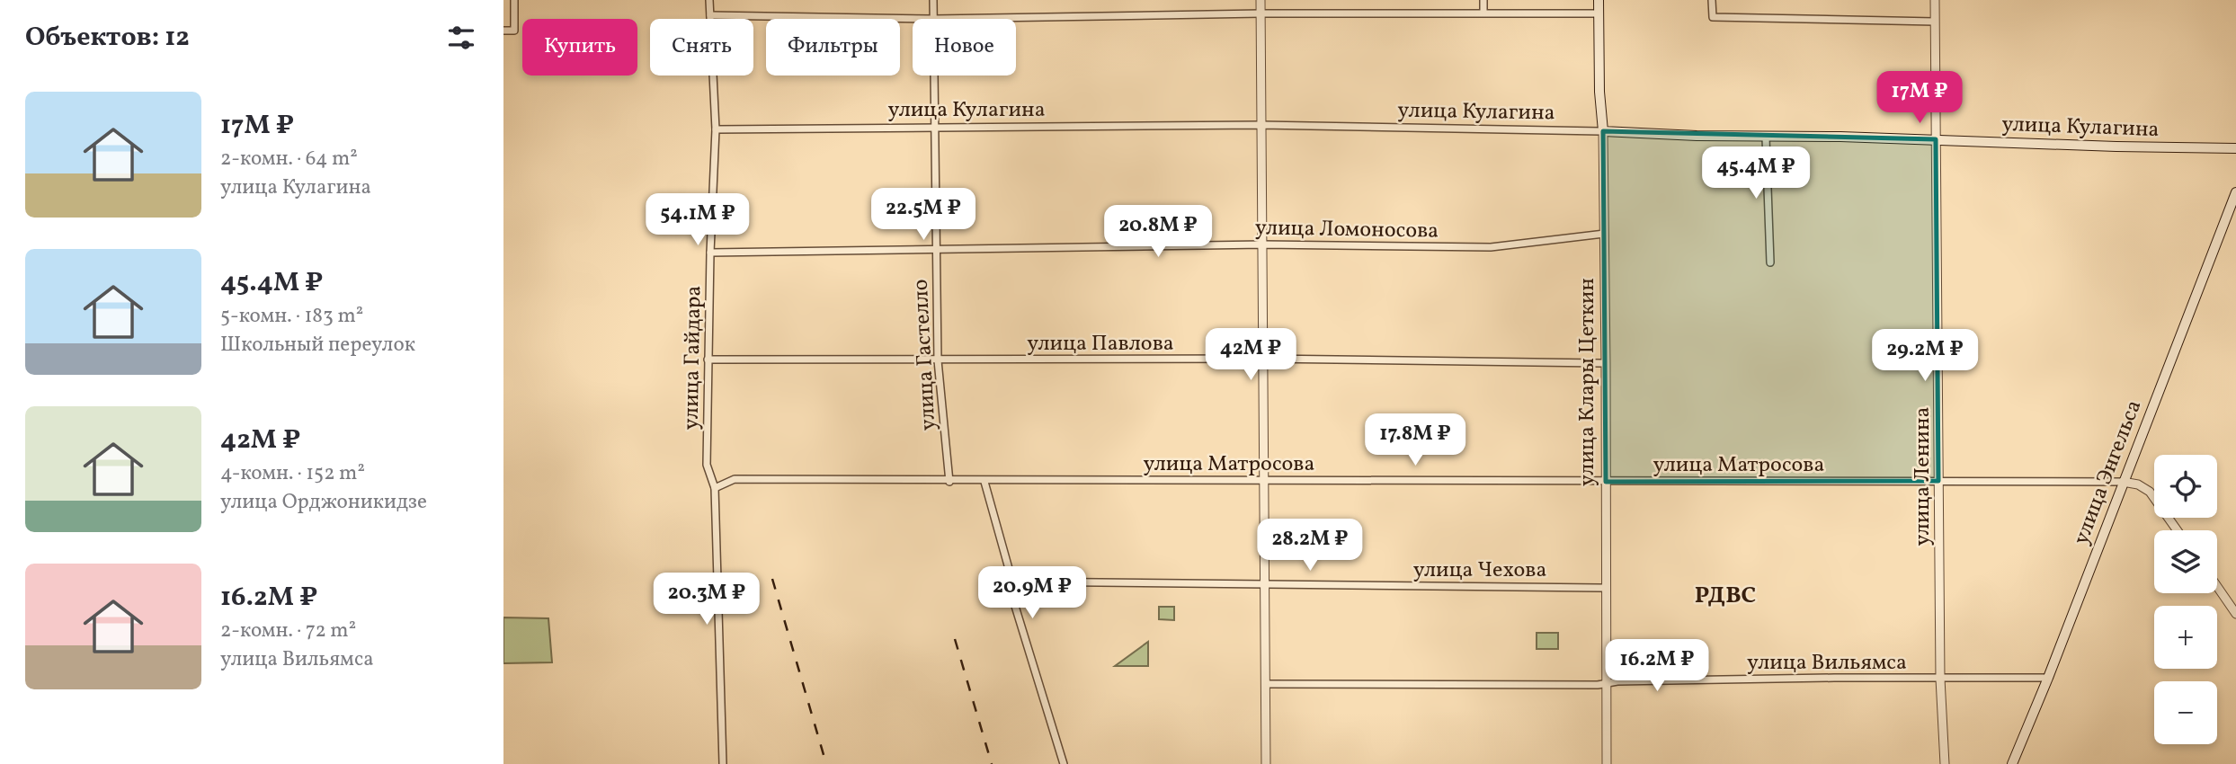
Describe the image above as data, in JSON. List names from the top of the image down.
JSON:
{
  "streets": {
    "main road": ["улица Кулагина", "улица Клары Цеткин", "улица Энгельса"],
    "street": [
      "улица Ломоносова",
      "улица Павлова",
      "улица Гастелло",
      "улица Гайдара",
      "улица Матросова",
      "улица Ленина",
      "улица Чехова",
      "улица Вильямса"
    ]
  },
  "crossings": [
    ["улица Кулагина", "улица Гастелло"],
    ["улица Кулагина", "улица Гайдара"],
    ["улица Кулагина", "улица Клары Цеткин"],
    ["улица Кулагина", "улица Ленина"],
    ["улица Ломоносова", "улица Гастелло"],
    ["улица Ломоносова", "улица Гайдара"],
    ["улица Ломоносова", "улица Клары Цеткин"],
    ["улица Павлова", "улица Гастелло"],
    ["улица Павлова", "улица Гайдара"],
    ["улица Павлова", "улица Клары Цеткин"],
    ["улица Гастелло", "улица Матросова"],
    ["улица Гайдара", "улица Матросова"],
    ["улица Клары Цеткин", "улица Матросова"],
    ["улица Клары Цеткин", "улица Чехова"],
    ["улица Клары Цеткин", "улица Вильямса"],
    ["улица Матросова", "улица Энгельса"],
    ["улица Матросова", "улица Ленина"],
    ["улица Энгельса", "улица Вильямса"],
    ["улица Ленина", "улица Вильямса"]
  ],
  "districts": ["РДВС"],
  "page": {
    "heading": "Объектов: 12",
    "chip": [
      "Купить",
      "Снять",
      "Фильтры",
      "Новое"
    ],
    "price": [
      "17M ₽",
      "45.4M ₽",
      "22.5M ₽",
      "54.1M ₽",
      "20.8M ₽",
      "42M ₽",
      "29.2M ₽",
      "17.8M ₽",
      "28.2M ₽",
      "20.9M ₽",
      "20.3M ₽",
      "16.2M ₽"
    ],
    "list": [
      {
        "name": "17M ₽",
        "note": "2-комн. · 64 m² · улица Кулагина"
      },
      {
        "name": "45.4M ₽",
        "note": "5-комн. · 183 m² · Школьный переулок"
      },
      {
        "name": "42M ₽",
        "note": "4-комн. · 152 m² · улица Орджоникидзе"
      },
      {
        "name": "16.2M ₽",
        "note": "2-комн. · 72 m² · улица Вильямса"
      }
    ],
    "map_buttons": ["+", "−"]
  }
}
